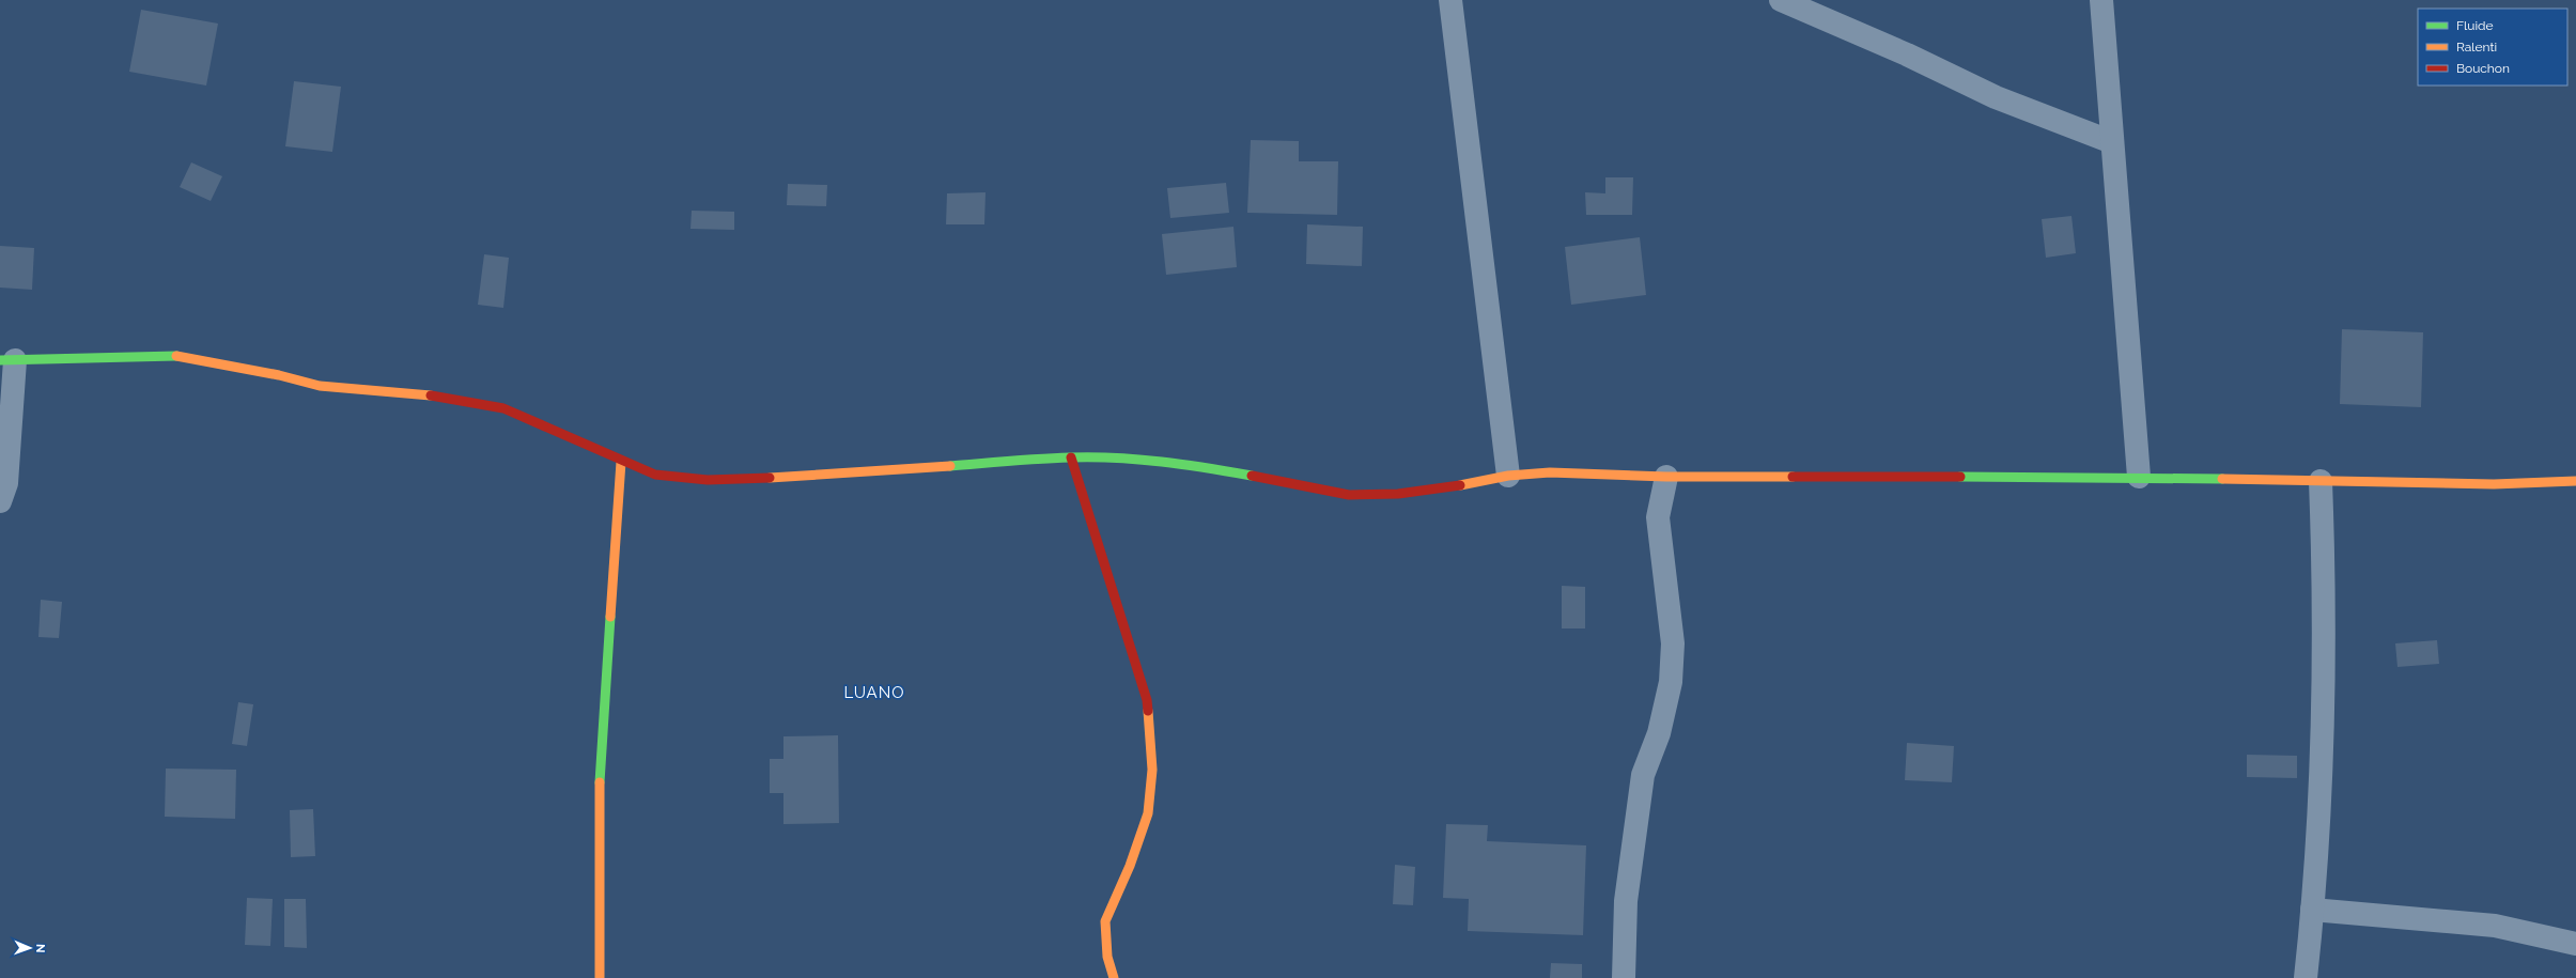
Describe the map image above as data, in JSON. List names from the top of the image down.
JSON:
{
  "districts": ["LUANO"],
  "legend": ["Fluide", "Ralenti", "Bouchon"],
  "north": "right"
}
